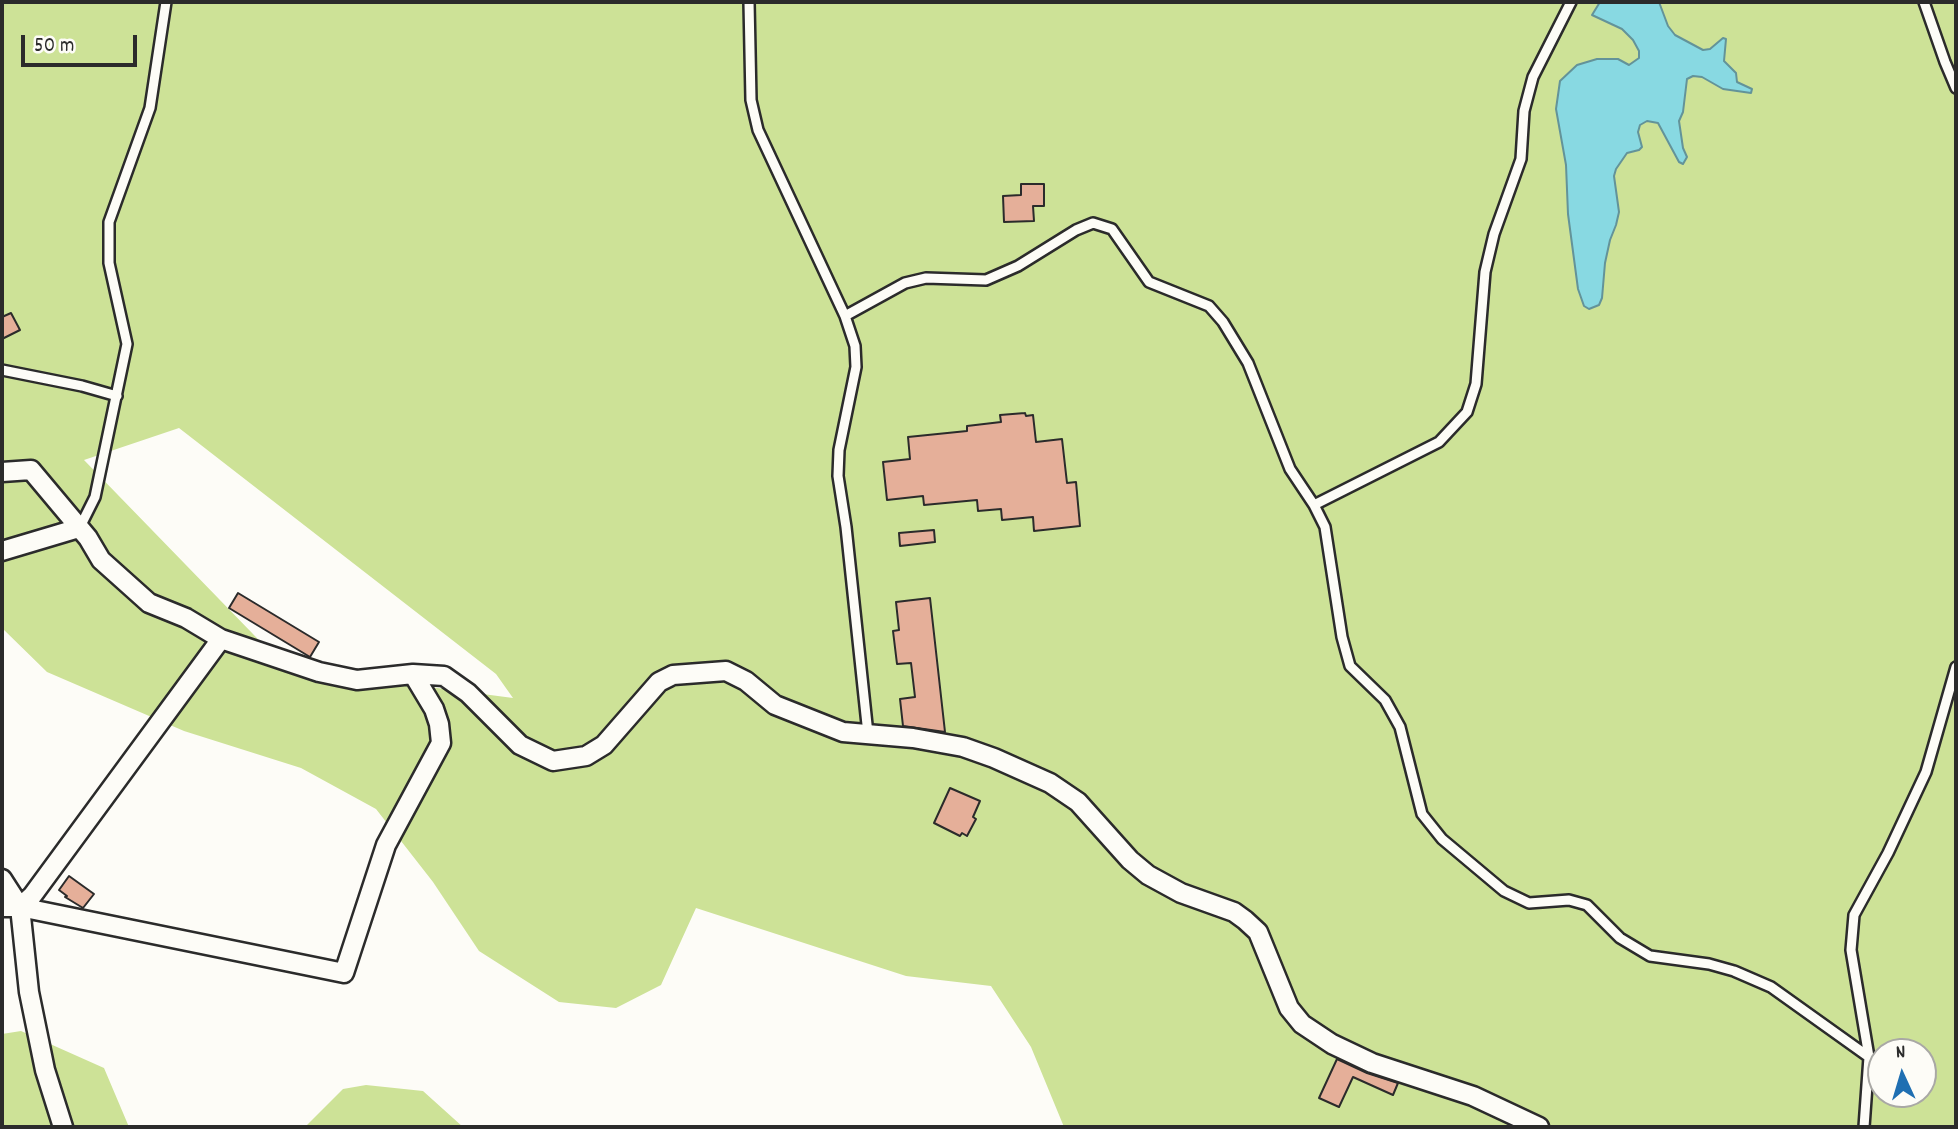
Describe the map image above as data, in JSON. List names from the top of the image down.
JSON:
{
  "scale_bar": "50 m",
  "north": "top"
}
